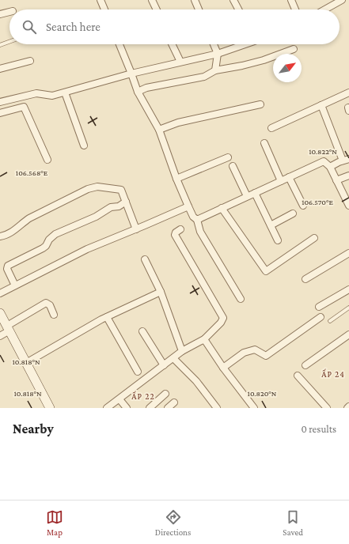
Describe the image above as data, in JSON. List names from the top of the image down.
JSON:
{
  "districts": ["ẤP 24", "ẤP 22"],
  "north": "top right",
  "page": {
    "search": "Search here",
    "heading": ["Nearby", "0 results"],
    "nav": ["Map", "Directions", "Saved"]
  },
  "coordinates": [
    "10.822°N",
    "106.568°E",
    "106.570°E",
    "10.818°N",
    "10.820°N"
  ]
}
